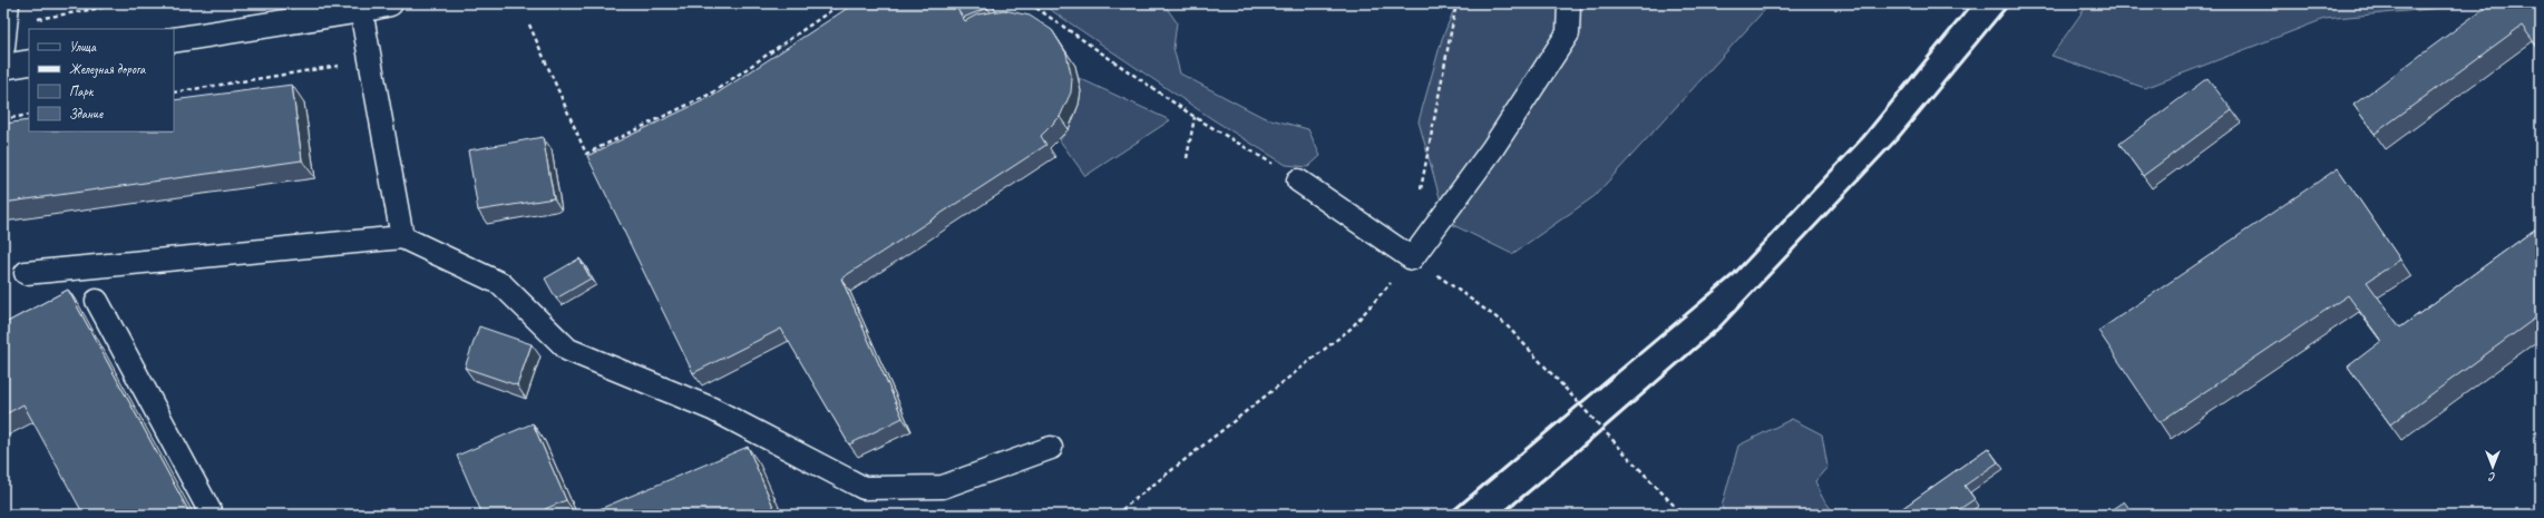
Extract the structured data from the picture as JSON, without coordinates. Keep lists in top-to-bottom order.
{
  "legend": [
    "Улица",
    "Железная дорога",
    "Парк",
    "Здание"
  ],
  "north": "bottom"
}
